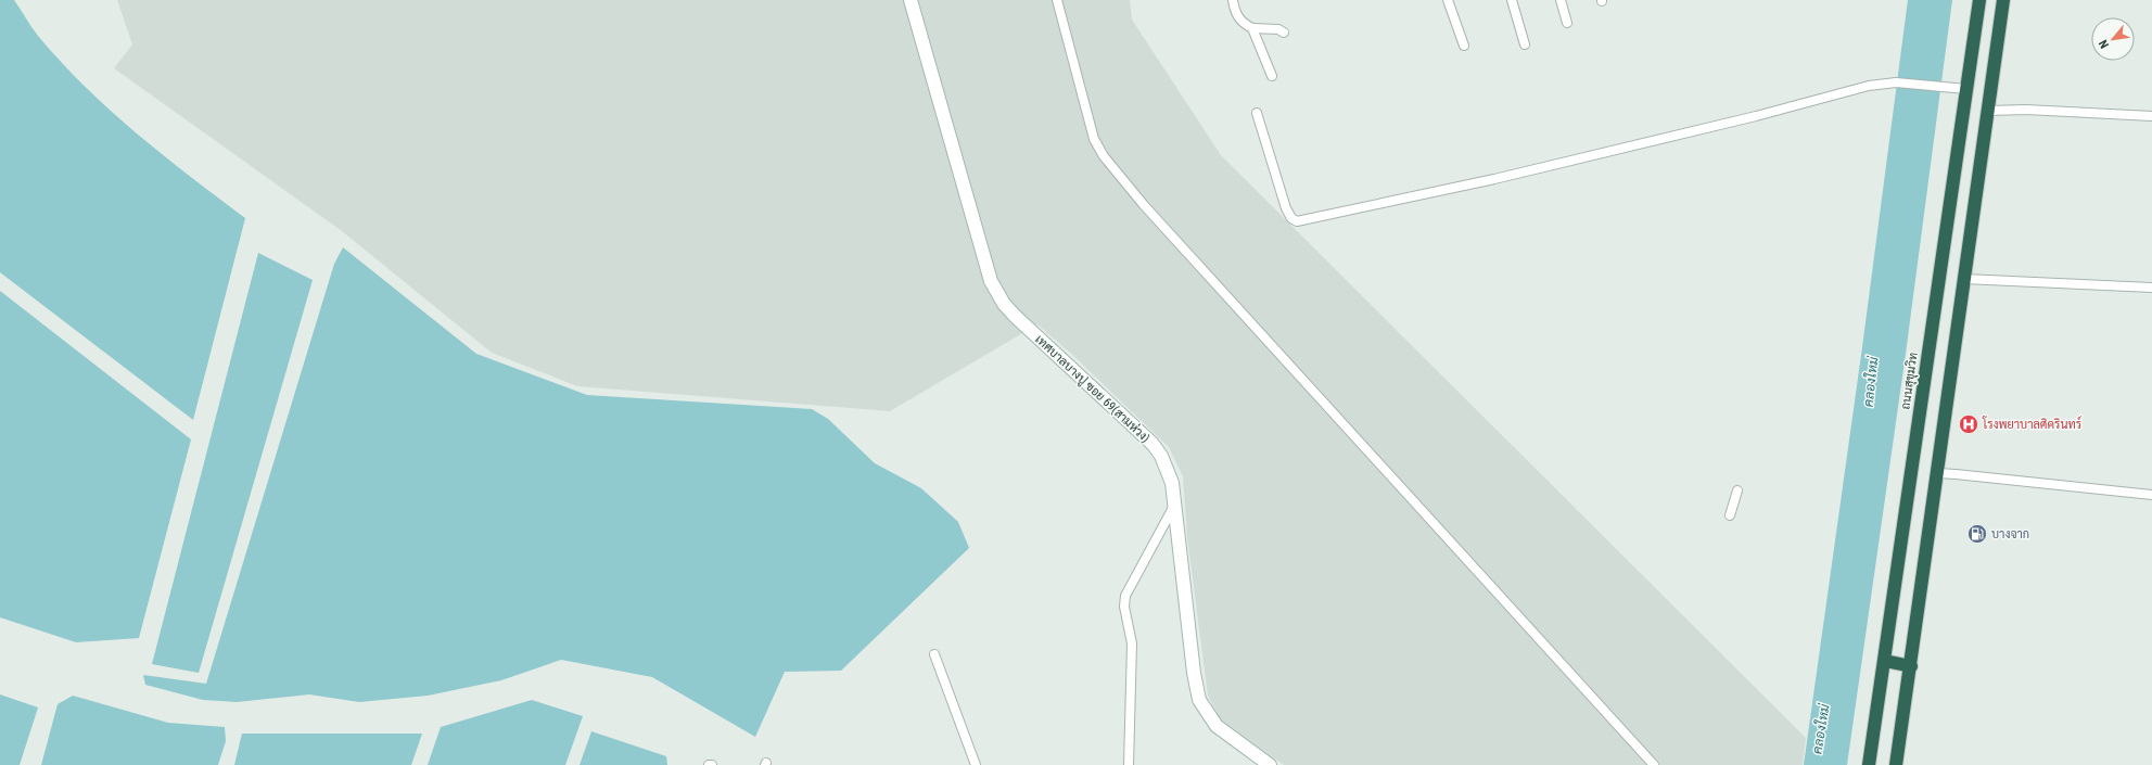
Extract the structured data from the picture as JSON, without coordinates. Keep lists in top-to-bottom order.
{
  "streets": {
    "highway": ["ถนนสุขุมวิท"],
    "street": ["เทศบาลบางปู ซอย 69(สามห่วง)"]
  },
  "water": ["คลองใหม่"],
  "places": {
    "hospital": ["โรงพยาบาลศิครินทร์"],
    "fuel station": ["บางจาก"]
  },
  "north": "bottom left"
}
